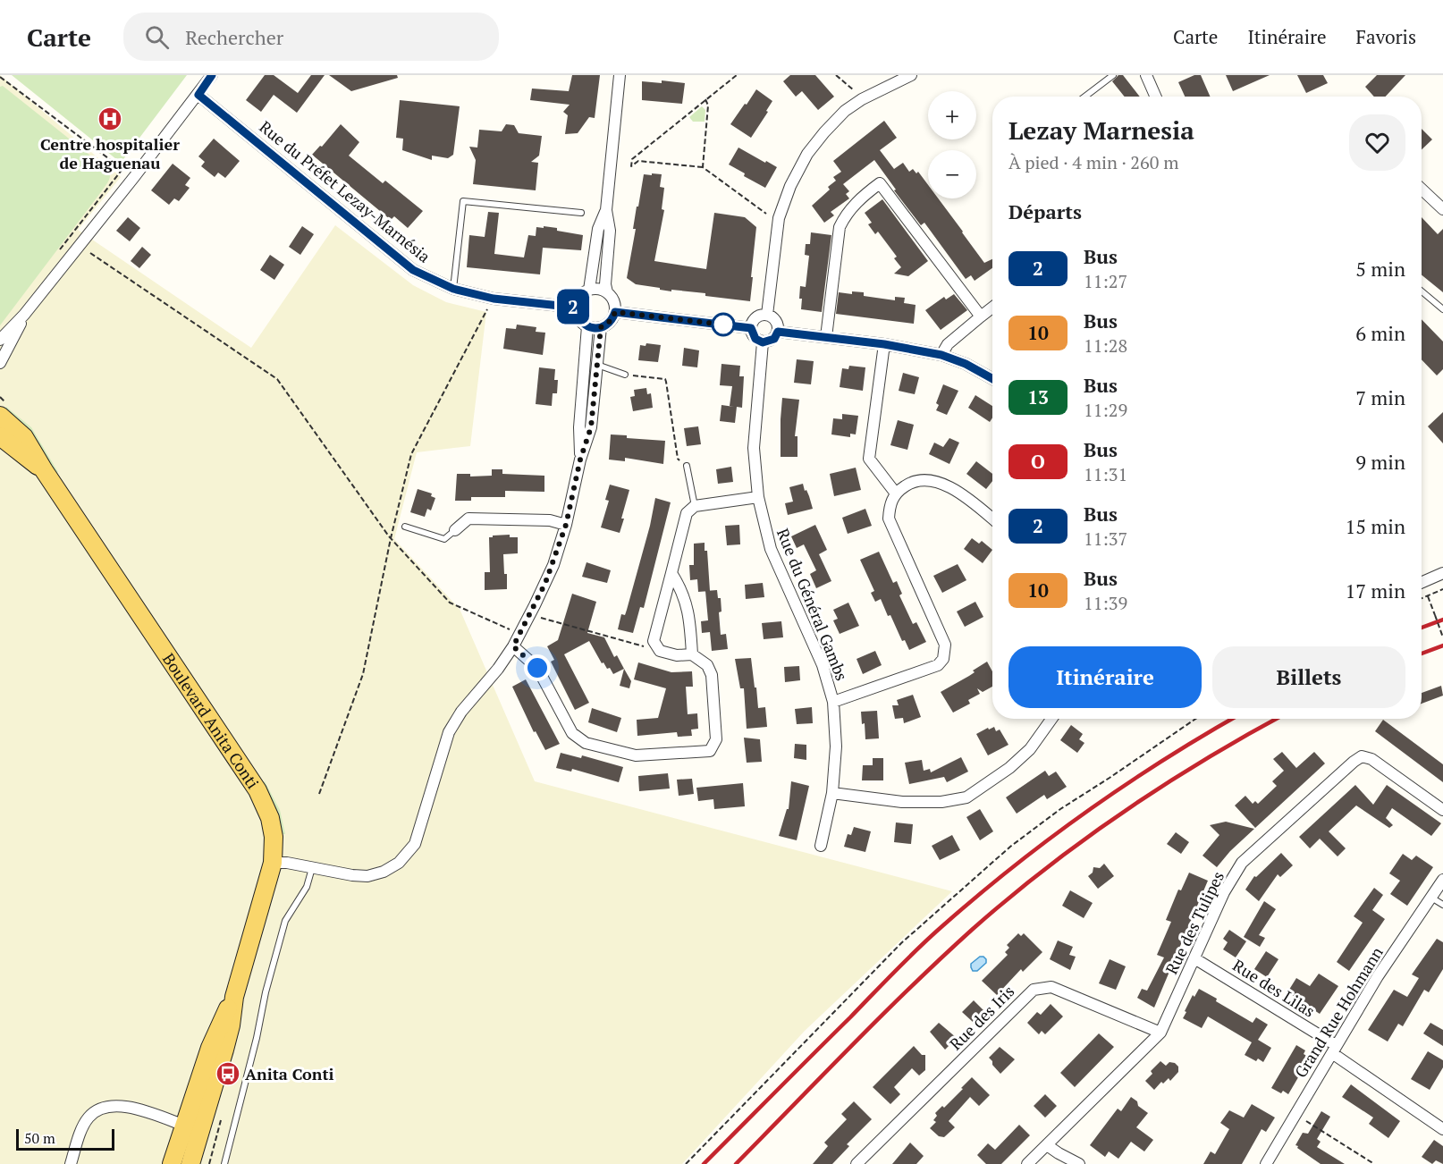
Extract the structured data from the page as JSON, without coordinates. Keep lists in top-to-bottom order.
{
  "streets": {
    "main road": ["Boulevard Anita Conti"],
    "street": [
      "Rue du Préfet Lezay-Marnésia",
      "Rue du Général Gambs",
      "Rue des Tulipes",
      "Rue des Lilas",
      "Grand Rue Hohmann",
      "Rue des Iris"
    ]
  },
  "crossings": [
    ["Rue des Tulipes", "Rue des Lilas"],
    ["Rue des Tulipes", "Rue des Iris"],
    ["Rue des Lilas", "Grand Rue Hohmann"]
  ],
  "places": {
    "hospital": ["Centre hospitalier de Haguenau"],
    "bus stop": ["Anita Conti"]
  },
  "lines": ["bus line 2"],
  "scale_bar": "50 m",
  "page": {
    "header": "Carte",
    "search": "Rechercher",
    "nav": ["Carte", "Itinéraire", "Favoris"],
    "on_map": "2",
    "map_buttons": ["+", "−"],
    "heading": [
      ["Lezay Marnesia", "À pied · 4 min · 260 m"],
      "Départs"
    ],
    "list": [
      {
        "mark": "2",
        "name": "Bus",
        "note": "11:27",
        "value": "5 min"
      },
      {
        "mark": "10",
        "name": "Bus",
        "note": "11:28",
        "value": "6 min"
      },
      {
        "mark": "13",
        "name": "Bus",
        "note": "11:29",
        "value": "7 min"
      },
      {
        "mark": "O",
        "name": "Bus",
        "note": "11:31",
        "value": "9 min"
      },
      {
        "mark": "2",
        "name": "Bus",
        "note": "11:37",
        "value": "15 min"
      },
      {
        "mark": "10",
        "name": "Bus",
        "note": "11:39",
        "value": "17 min"
      }
    ],
    "buttons": ["Itinéraire", "Billets"],
    "scale": "50 m"
  }
}
